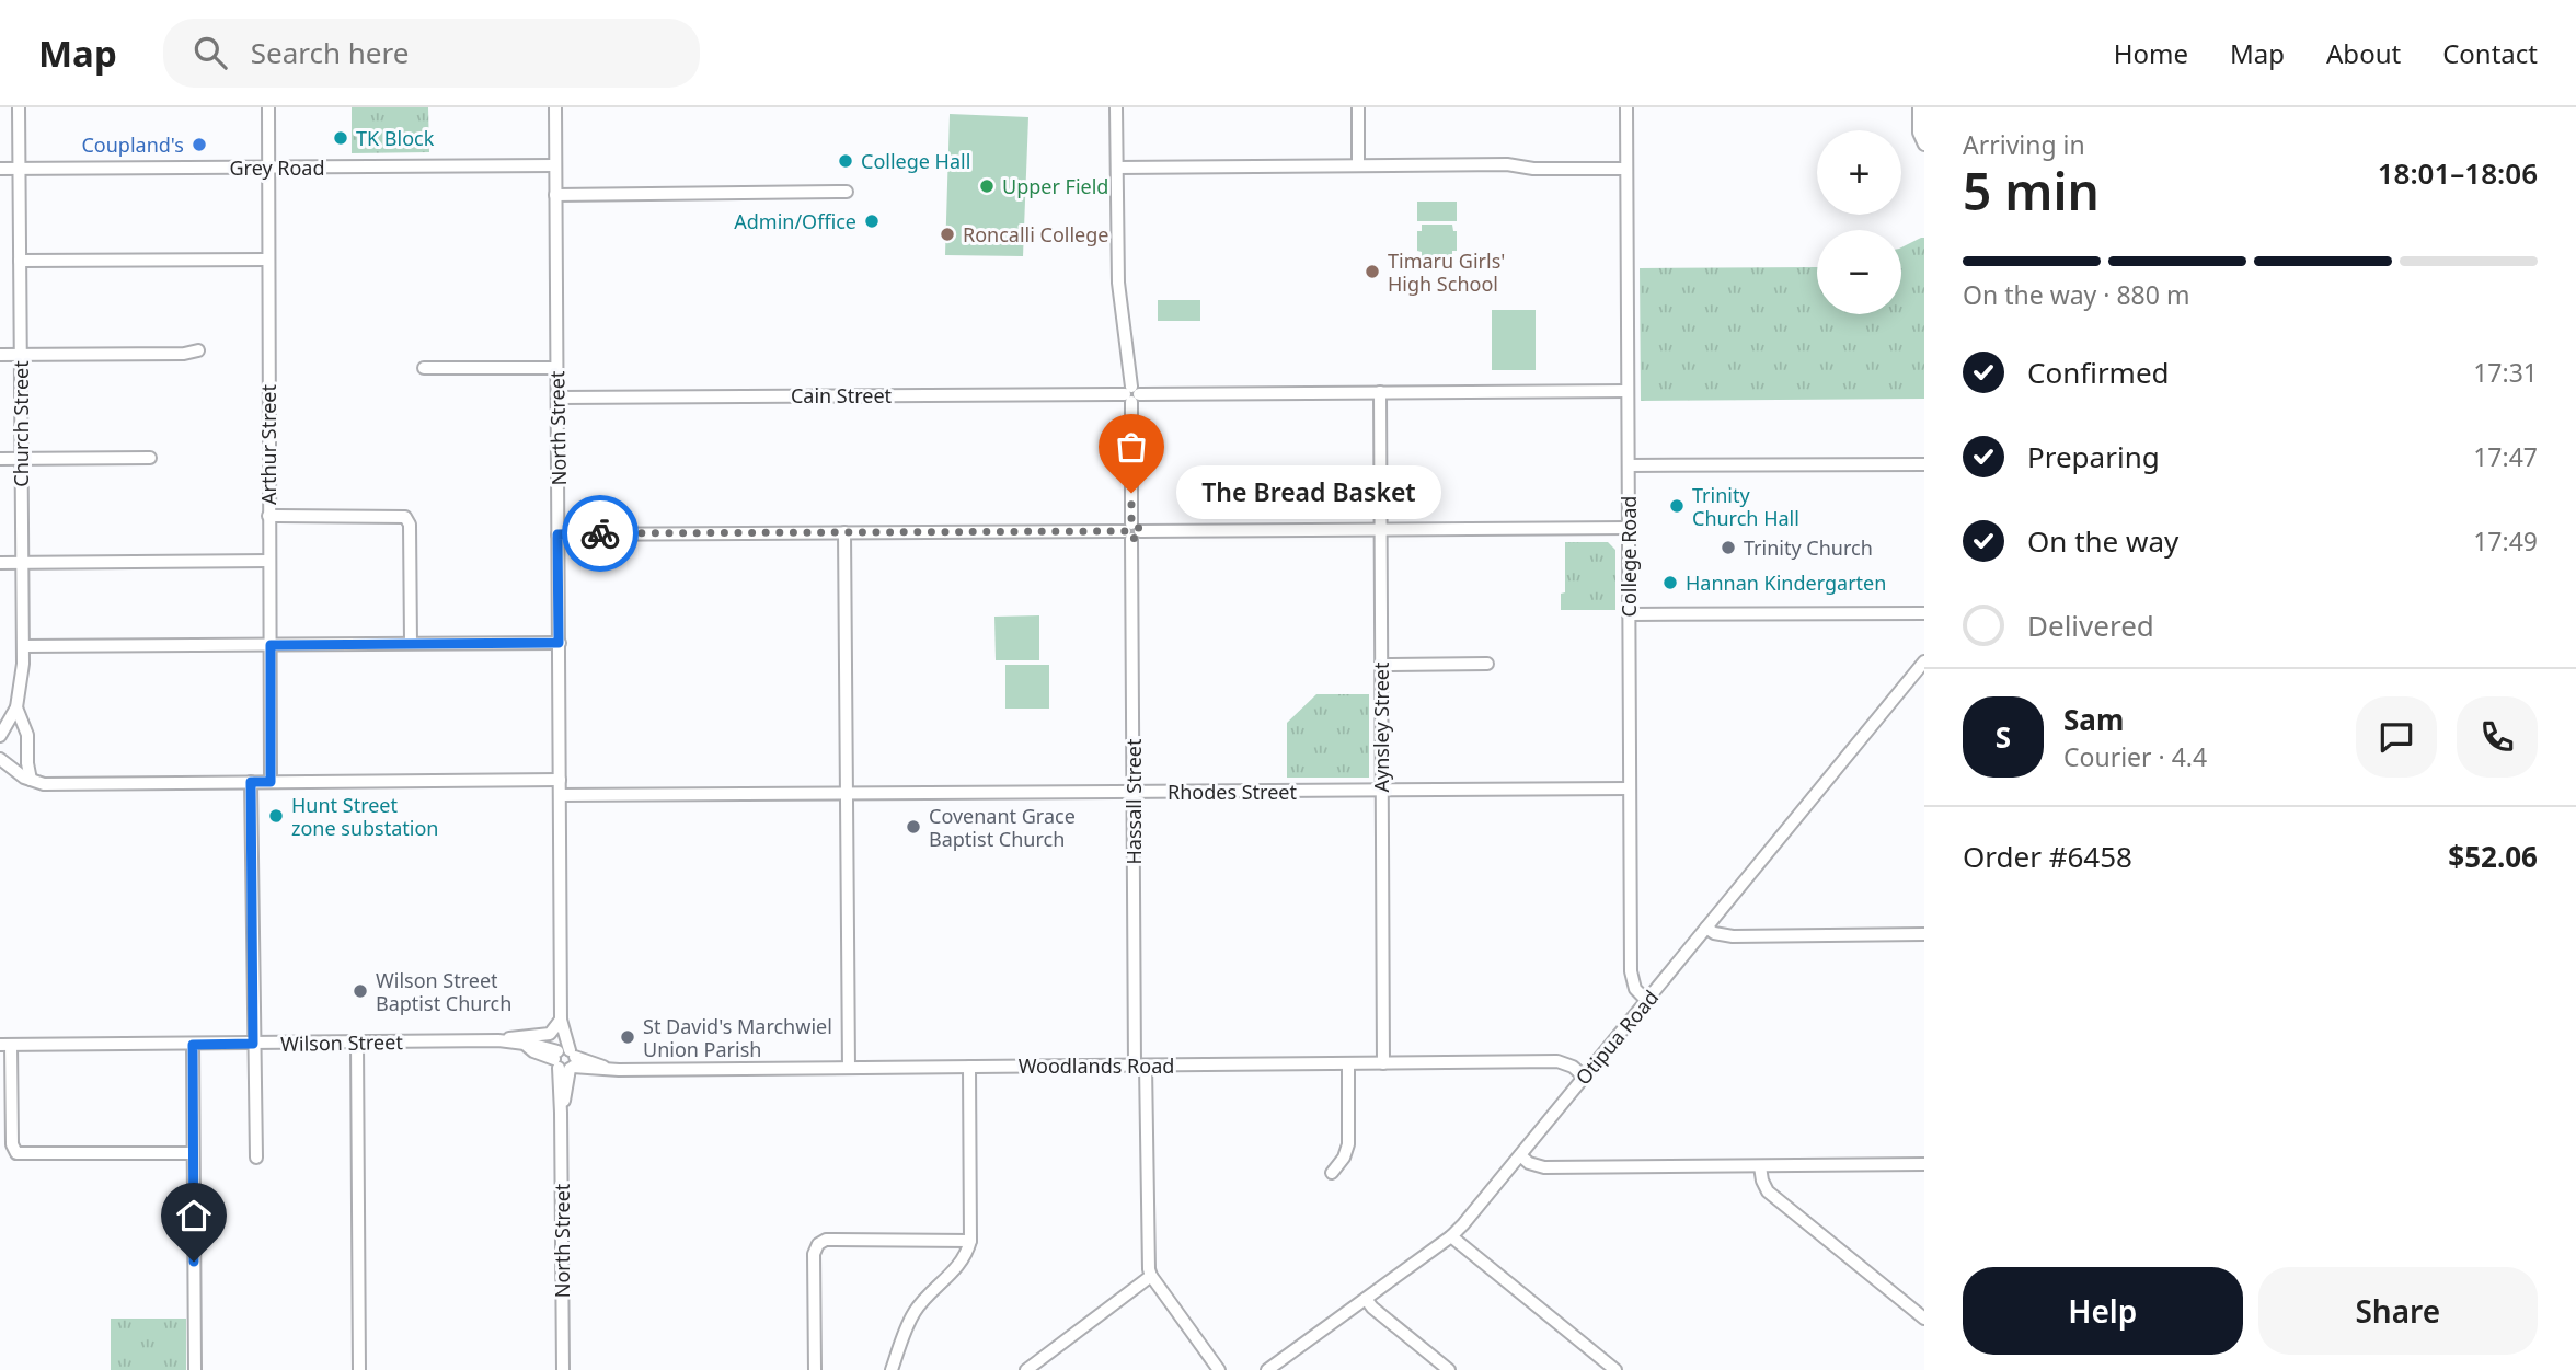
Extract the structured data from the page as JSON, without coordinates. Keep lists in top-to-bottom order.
{
  "streets": {
    "street": [
      "Grey Road",
      "Cain Street",
      "Church Street",
      "North Street",
      "Arthur Street",
      "College Road",
      "Aynsley Street",
      "Rhodes Street",
      "Hassall Street",
      "Otipua Road",
      "Wilson Street",
      "Woodlands Road"
    ]
  },
  "crossings": [
    ["Grey Road", "Church Street"],
    ["Grey Road", "North Street"],
    ["Grey Road", "Arthur Street"],
    ["Cain Street", "North Street"],
    ["Cain Street", "College Road"],
    ["Cain Street", "Aynsley Street"],
    ["Cain Street", "Hassall Street"],
    ["North Street", "Rhodes Street"],
    ["North Street", "Wilson Street"],
    ["North Street", "Woodlands Road"],
    ["College Road", "Rhodes Street"],
    ["College Road", "Otipua Road"],
    ["Aynsley Street", "Rhodes Street"],
    ["Aynsley Street", "Woodlands Road"],
    ["Rhodes Street", "Hassall Street"],
    ["Hassall Street", "Woodlands Road"],
    ["Otipua Road", "Woodlands Road"],
    ["Wilson Street", "Woodlands Road"]
  ],
  "places": [
    "TK Block",
    "Coupland's",
    "College Hall",
    "Upper Field",
    "Admin/Office",
    "Roncalli College",
    "Timaru Girls' High School",
    "The Bread Basket",
    "Trinity Church Hall",
    "Trinity Church",
    "Hannan Kindergarten",
    "Hunt Street zone substation",
    "Covenant Grace Baptist Church",
    "Wilson Street Baptist Church",
    "St David's Marchwiel Union Parish"
  ],
  "page": {
    "header": "Map",
    "search": "Search here",
    "nav": [
      "Home",
      "Map",
      "About",
      "Contact"
    ],
    "heading": ["5 min", "Arriving in", "18:01–18:06"],
    "panel": [
      "Sam",
      "Courier · 4.4",
      "Order #6458",
      "$52.06"
    ],
    "map_buttons": ["+", "−"],
    "bar": "On the way · 880 m",
    "list": [
      ["Confirmed", "17:31"],
      ["Preparing", "17:47"],
      ["On the way", "17:49"],
      "Delivered"
    ],
    "bubble": "The Bread Basket",
    "round": "S",
    "buttons": ["Help", "Share"]
  }
}
